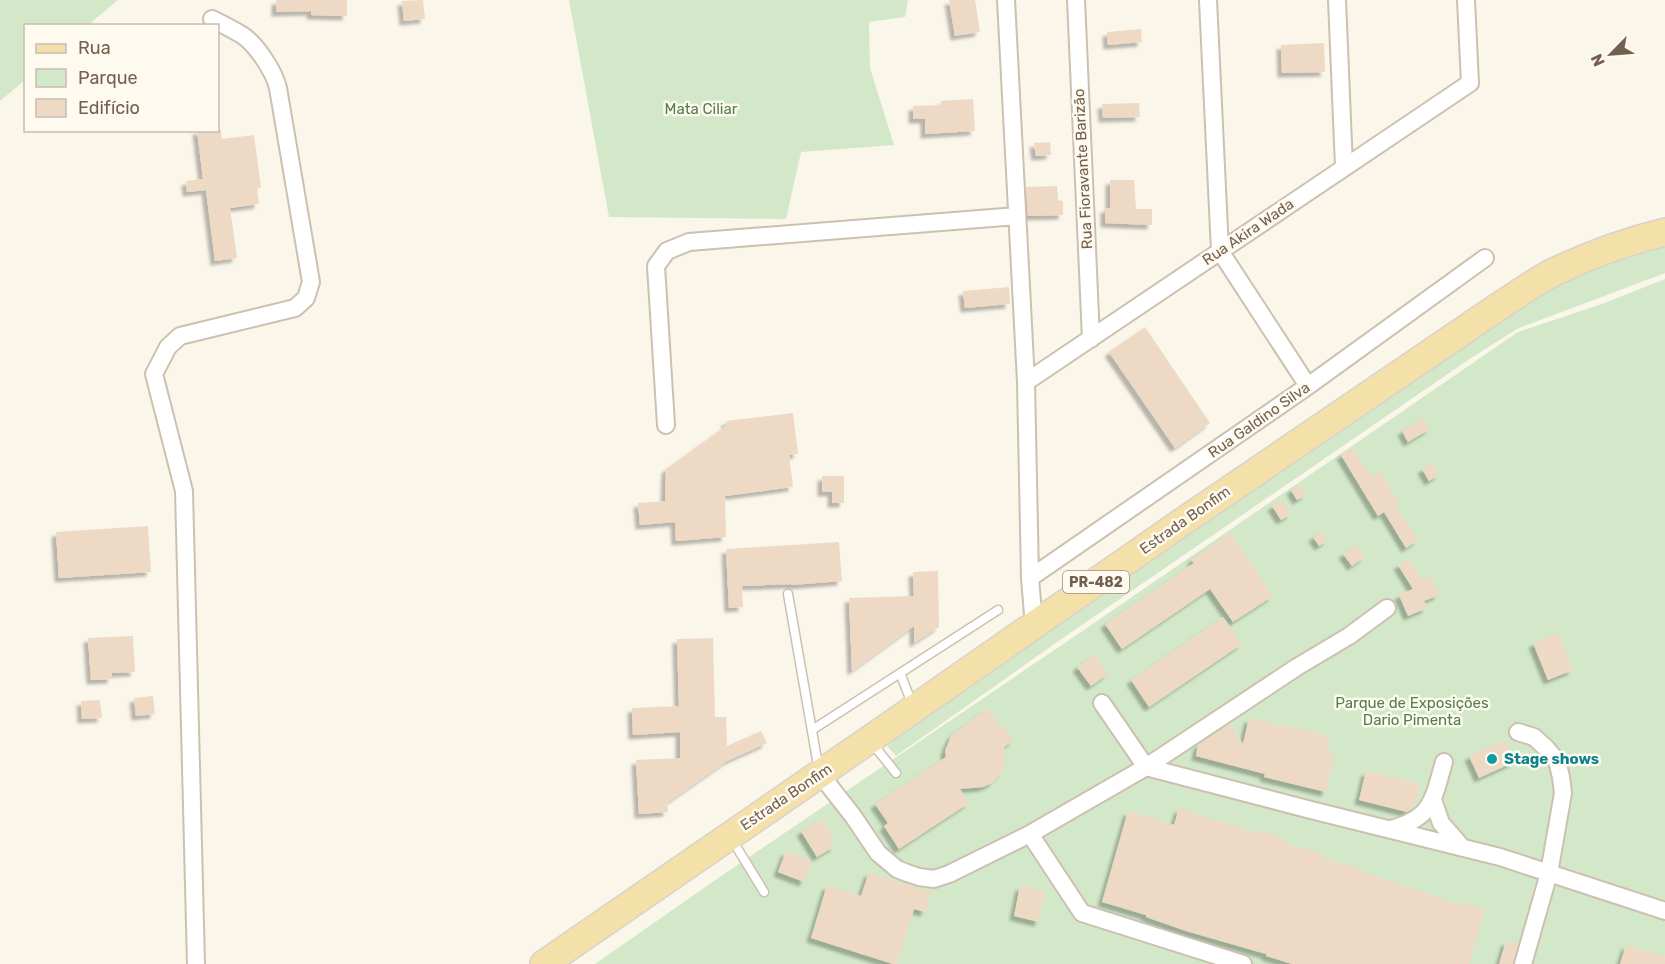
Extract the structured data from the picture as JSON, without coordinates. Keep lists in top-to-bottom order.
{
  "streets": {
    "main road": ["Estrada Bonfim", "PR-482"],
    "street": ["Rua Fioravante Barizão", "Rua Akira Wada", "Rua Galdino Silva"]
  },
  "crossings": [
    ["Rua Fioravante Barizão", "Rua Akira Wada"]
  ],
  "parks": ["Mata Ciliar", "Parque de Exposições Dario Pimenta"],
  "places": ["Stage shows"],
  "legend": ["Rua", "Parque", "Edifício"],
  "north": "bottom left"
}
